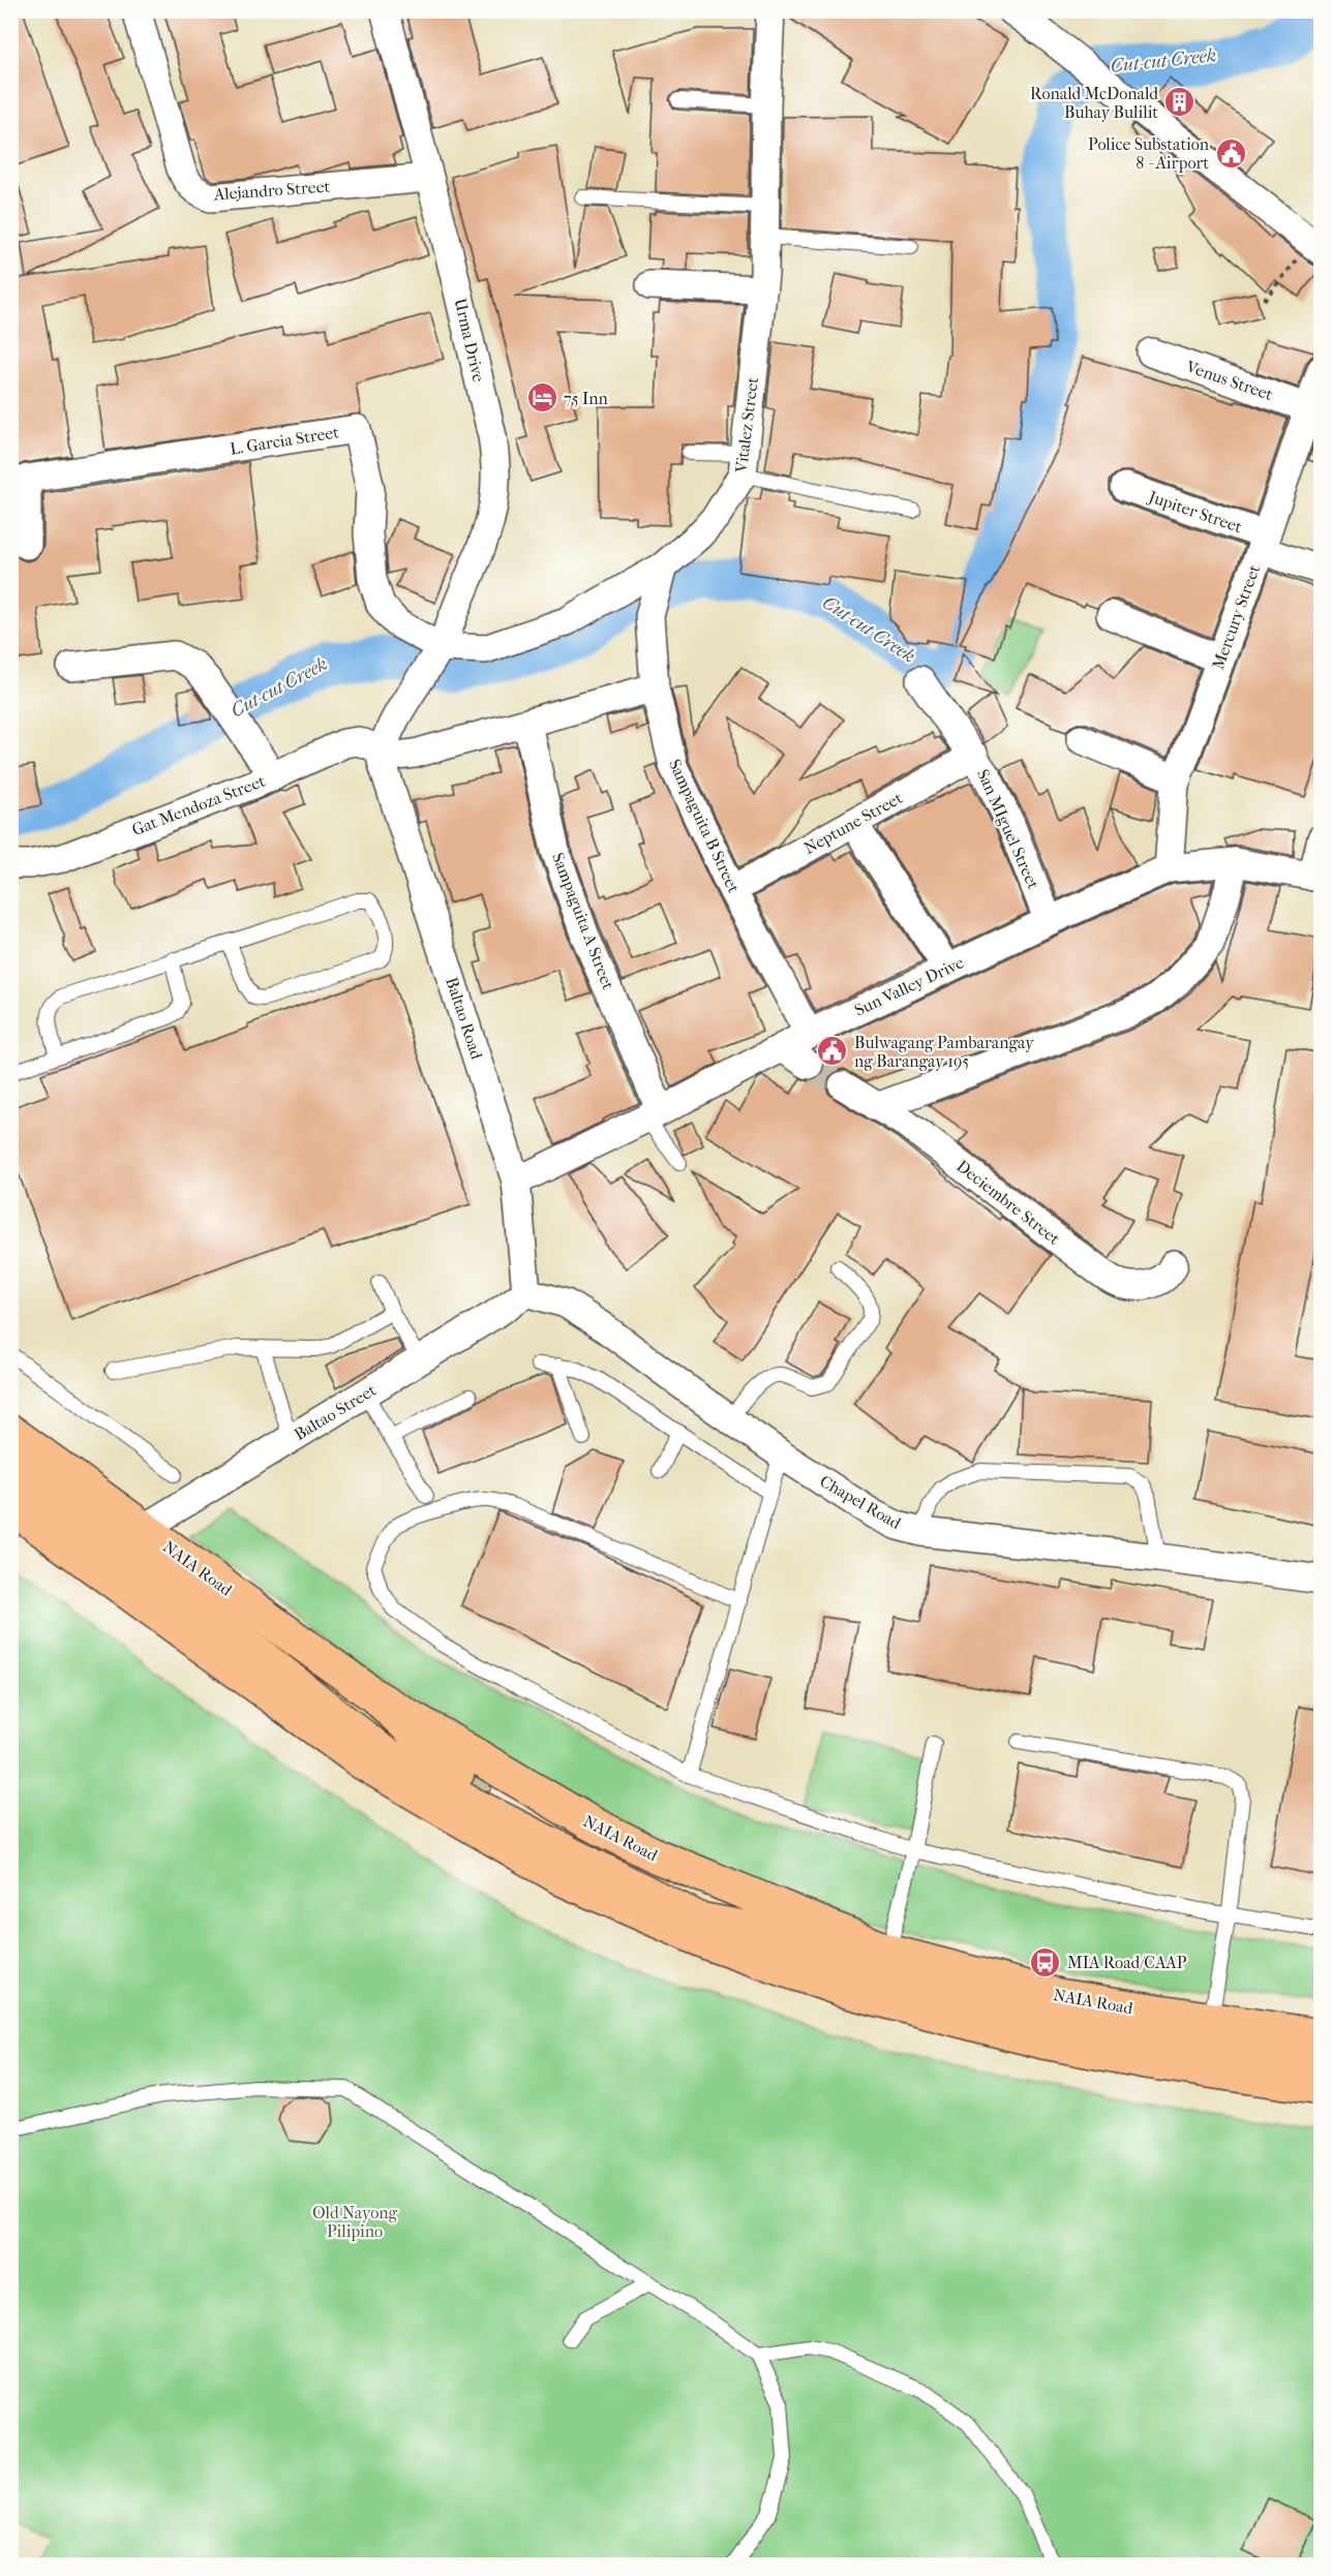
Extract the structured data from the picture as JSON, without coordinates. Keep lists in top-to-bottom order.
{
  "streets": {
    "main road": ["NAIA Road"],
    "street": [
      "Alejandro Street",
      "Urma Drive",
      "Venus Street",
      "Vitalez Street",
      "L. Garcia Street",
      "Jupiter Street",
      "Mercury Street",
      "Gat Mendoza Street",
      "Neptune Street",
      "Sampaguita B Street",
      "San MIguel Street",
      "Sampaguita A Street",
      "Sun Valley Drive",
      "Baltao Road",
      "Deciembre Street",
      "Baltao Street",
      "Chapel Road"
    ]
  },
  "crossings": [
    ["Alejandro Street", "Urma Drive"],
    ["Urma Drive", "Vitalez Street"],
    ["Urma Drive", "L. Garcia Street"],
    ["Urma Drive", "Gat Mendoza Street"],
    ["Urma Drive", "Baltao Road"],
    ["Venus Street", "Mercury Street"],
    ["Vitalez Street", "L. Garcia Street"],
    ["Vitalez Street", "Sampaguita B Street"],
    ["Jupiter Street", "Mercury Street"],
    ["Mercury Street", "Sun Valley Drive"],
    ["Gat Mendoza Street", "Baltao Road"],
    ["Neptune Street", "Sampaguita B Street"],
    ["Neptune Street", "San MIguel Street"],
    ["Sampaguita B Street", "Sun Valley Drive"],
    ["San MIguel Street", "Sun Valley Drive"],
    ["Sampaguita A Street", "Sun Valley Drive"],
    ["Sun Valley Drive", "Baltao Road"],
    ["Baltao Road", "Baltao Street"],
    ["Baltao Road", "Chapel Road"],
    ["Baltao Street", "Chapel Road"],
    ["Baltao Street", "NAIA Road"]
  ],
  "water": ["Cut-cut Creek"],
  "parks": ["Old Nayong Pilipino"],
  "places": {
    "building": ["Ronald McDonald Buhay Bulilit"],
    "public building": ["Police Substation 8 - Airport", "Bulwagang Pambarangay ng Barangay 195"],
    "hotel": ["75 Inn"],
    "bus stop": ["MIA Road/CAAP"]
  }
}
